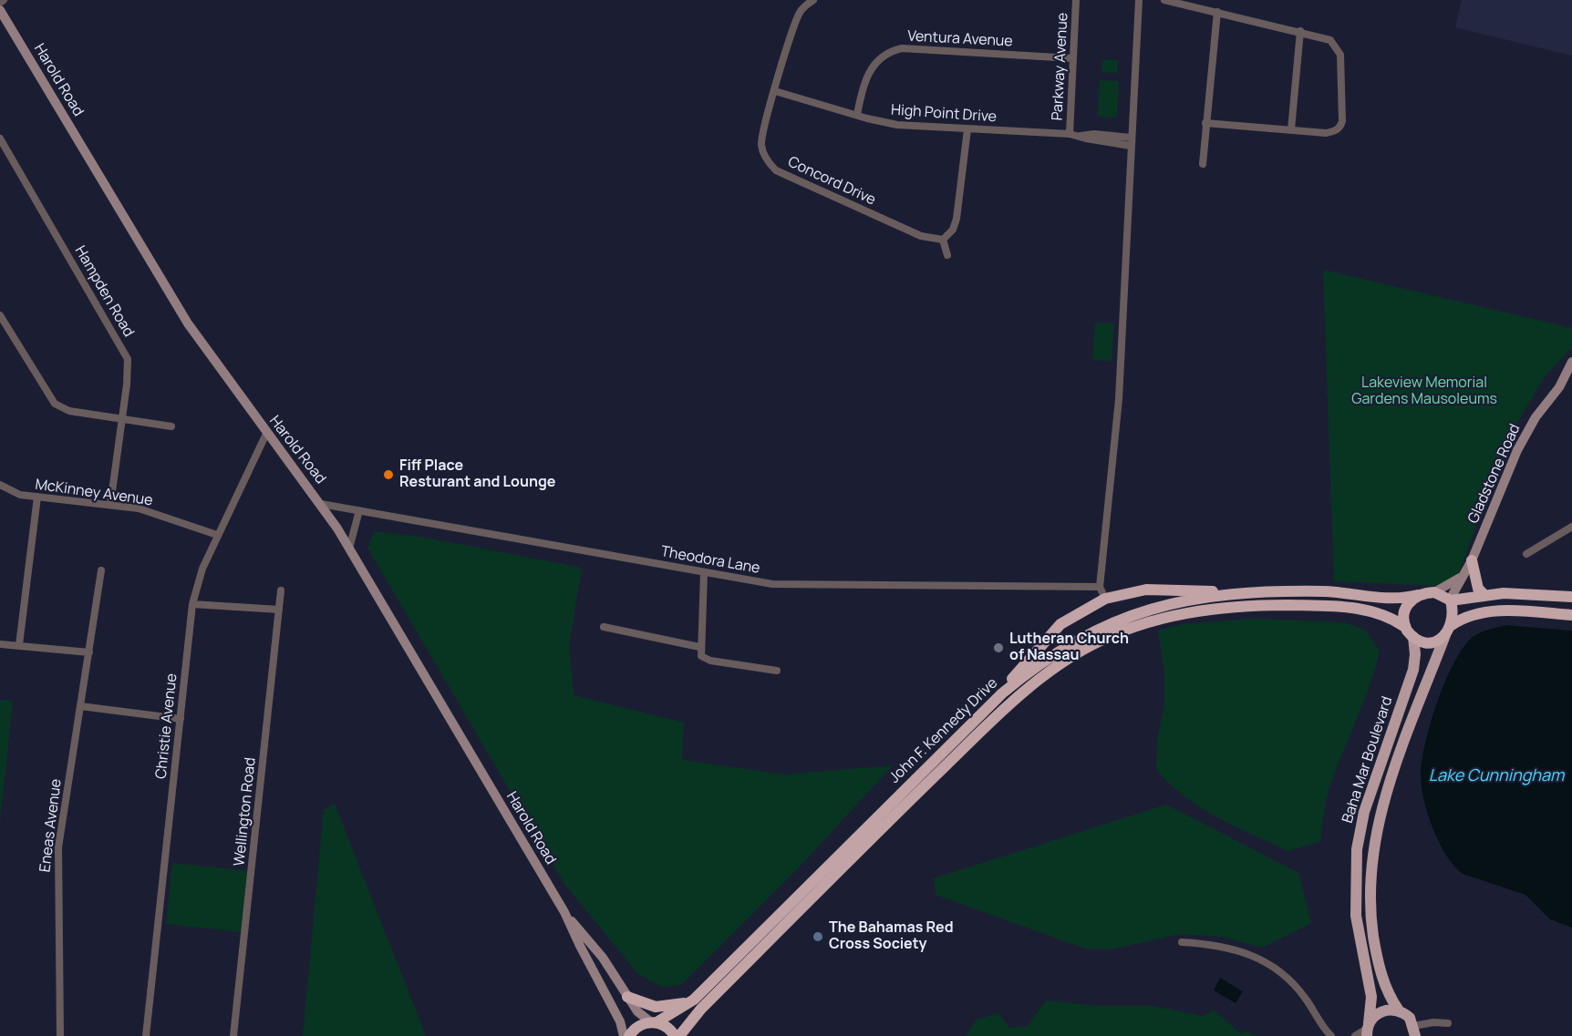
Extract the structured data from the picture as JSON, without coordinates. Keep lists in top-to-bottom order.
{
  "streets": {
    "highway": ["John F. Kennedy Drive"],
    "main road": ["Harold Road", "Gladstone Road", "Baha Mar Boulevard"],
    "street": [
      "Ventura Avenue",
      "Parkway Avenue",
      "High Point Drive",
      "Concord Drive",
      "Hampden Road",
      "McKinney Avenue",
      "Theodora Lane",
      "Christie Avenue",
      "Wellington Road",
      "Eneas Avenue"
    ]
  },
  "crossings": [
    ["Ventura Avenue", "Parkway Avenue"],
    ["Ventura Avenue", "High Point Drive"],
    ["Parkway Avenue", "High Point Drive"],
    ["Harold Road", "Theodora Lane"],
    ["Harold Road", "Christie Avenue"],
    ["Harold Road", "John F. Kennedy Drive"],
    ["High Point Drive", "Concord Drive"],
    ["Hampden Road", "McKinney Avenue"],
    ["Gladstone Road", "John F. Kennedy Drive"],
    ["Gladstone Road", "Baha Mar Boulevard"],
    ["McKinney Avenue", "Christie Avenue"],
    ["John F. Kennedy Drive", "Baha Mar Boulevard"]
  ],
  "water": ["Lake Cunningham"],
  "parks": ["Lakeview Memorial Gardens Mausoleums"],
  "places": ["Fiff Place Resturant and Lounge", "Lutheran Church of Nassau", "The Bahamas Red Cross Society"]
}
